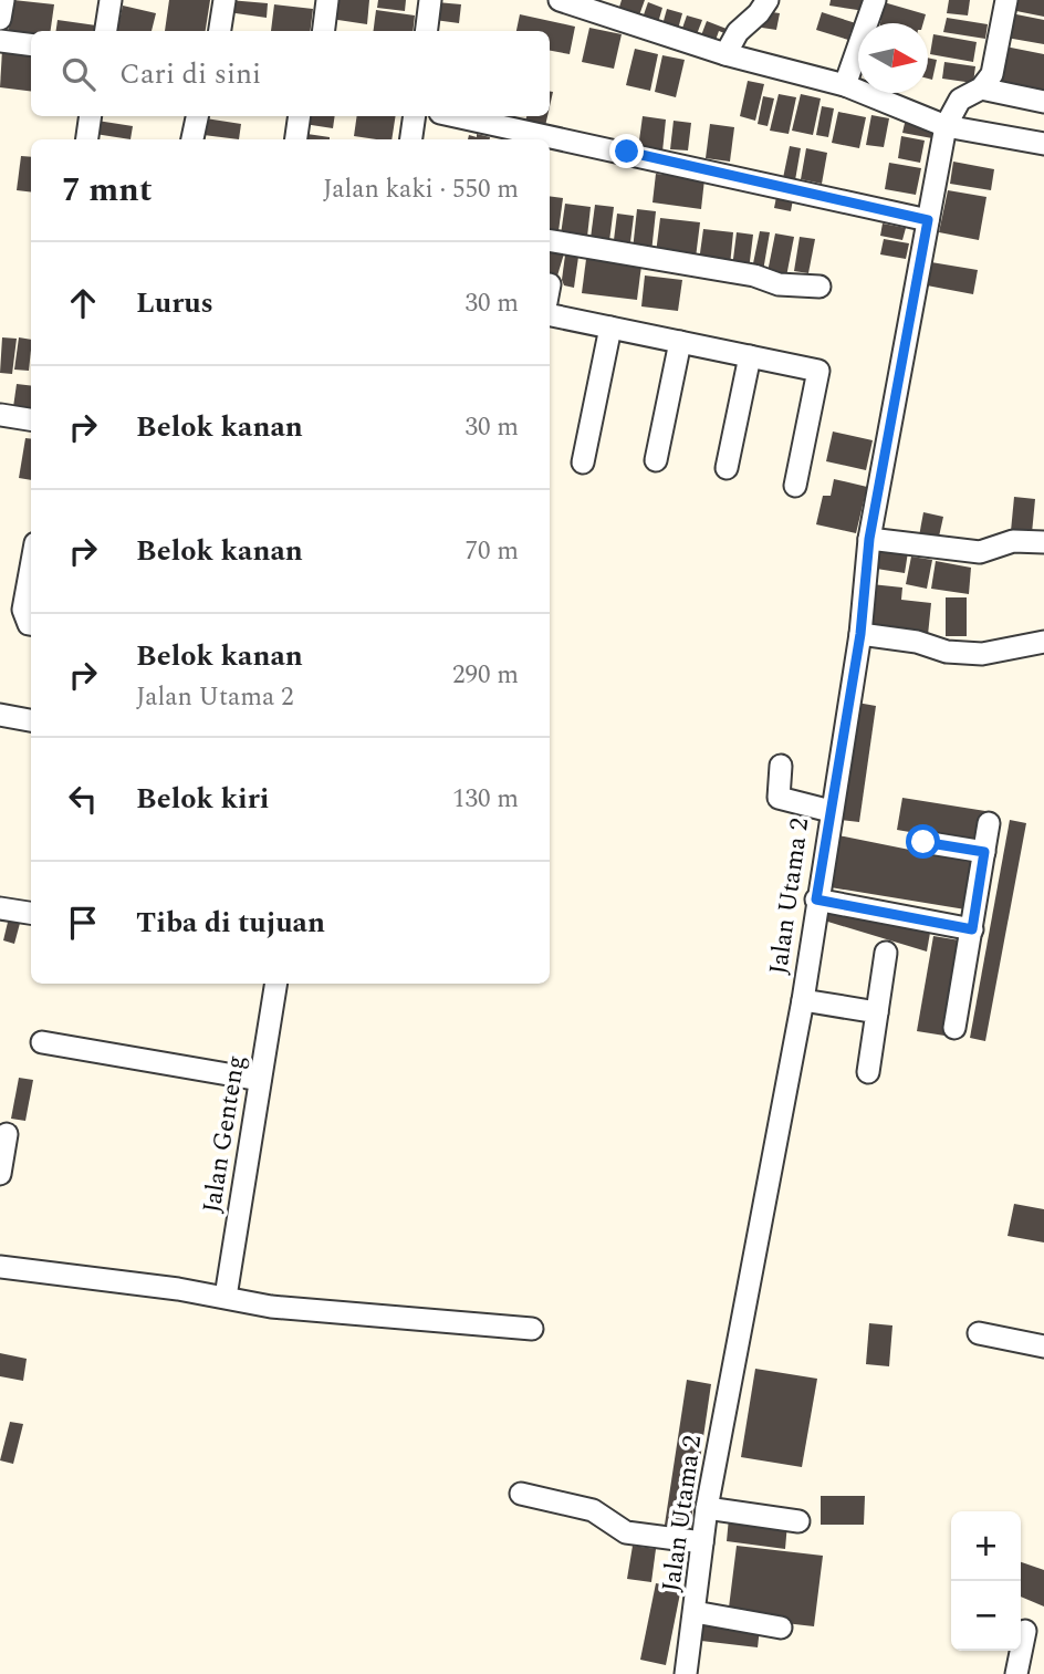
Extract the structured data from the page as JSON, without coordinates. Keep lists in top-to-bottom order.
{
  "streets": {
    "street": ["Jalan Utama 2", "Jalan Genteng"]
  },
  "north": "right",
  "page": {
    "search": "Cari di sini",
    "heading": ["7 mnt", "Jalan kaki · 550 m"],
    "list": [
      ["Lurus", "30 m"],
      ["Belok kanan", "30 m"],
      ["Belok kanan", "70 m"],
      ["Belok kanan", "Jalan Utama 2", "290 m"],
      ["Belok kiri", "130 m"],
      "Tiba di tujuan"
    ],
    "map_buttons": ["+", "−"]
  }
}
